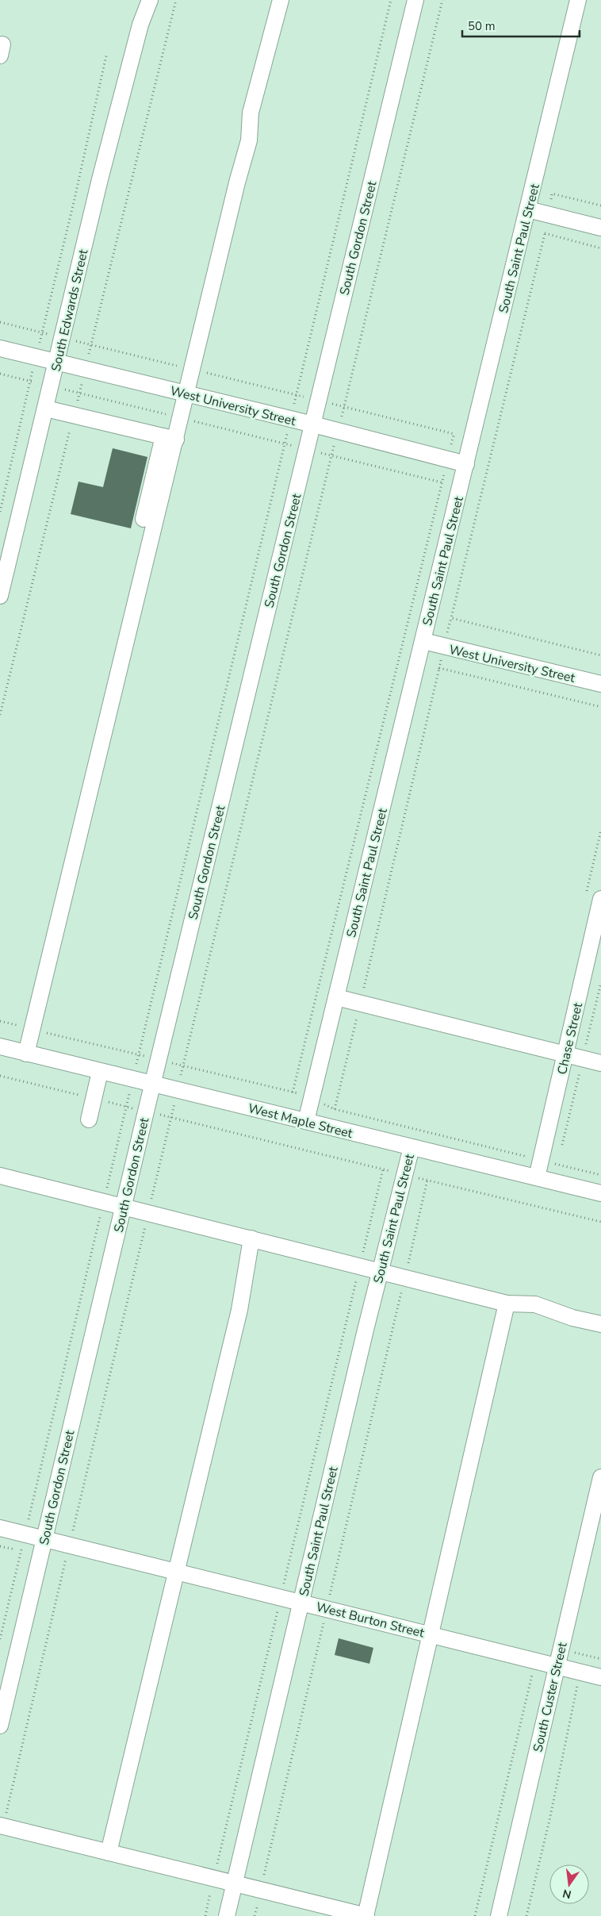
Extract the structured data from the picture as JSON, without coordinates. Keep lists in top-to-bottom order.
{
  "streets": {
    "street": [
      "South Gordon Street",
      "South Saint Paul Street",
      "South Edwards Street",
      "West University Street",
      "Chase Street",
      "West Maple Street",
      "West Burton Street",
      "South Custer Street"
    ]
  },
  "crossings": [
    ["South Gordon Street", "West University Street"],
    ["South Gordon Street", "West Maple Street"],
    ["South Gordon Street", "West Burton Street"],
    ["South Saint Paul Street", "West University Street"],
    ["South Saint Paul Street", "West Maple Street"],
    ["South Saint Paul Street", "West Burton Street"],
    ["South Edwards Street", "West University Street"],
    ["Chase Street", "West Maple Street"],
    ["West Burton Street", "South Custer Street"]
  ],
  "scale_bar": "50 m",
  "north": "bottom"
}
